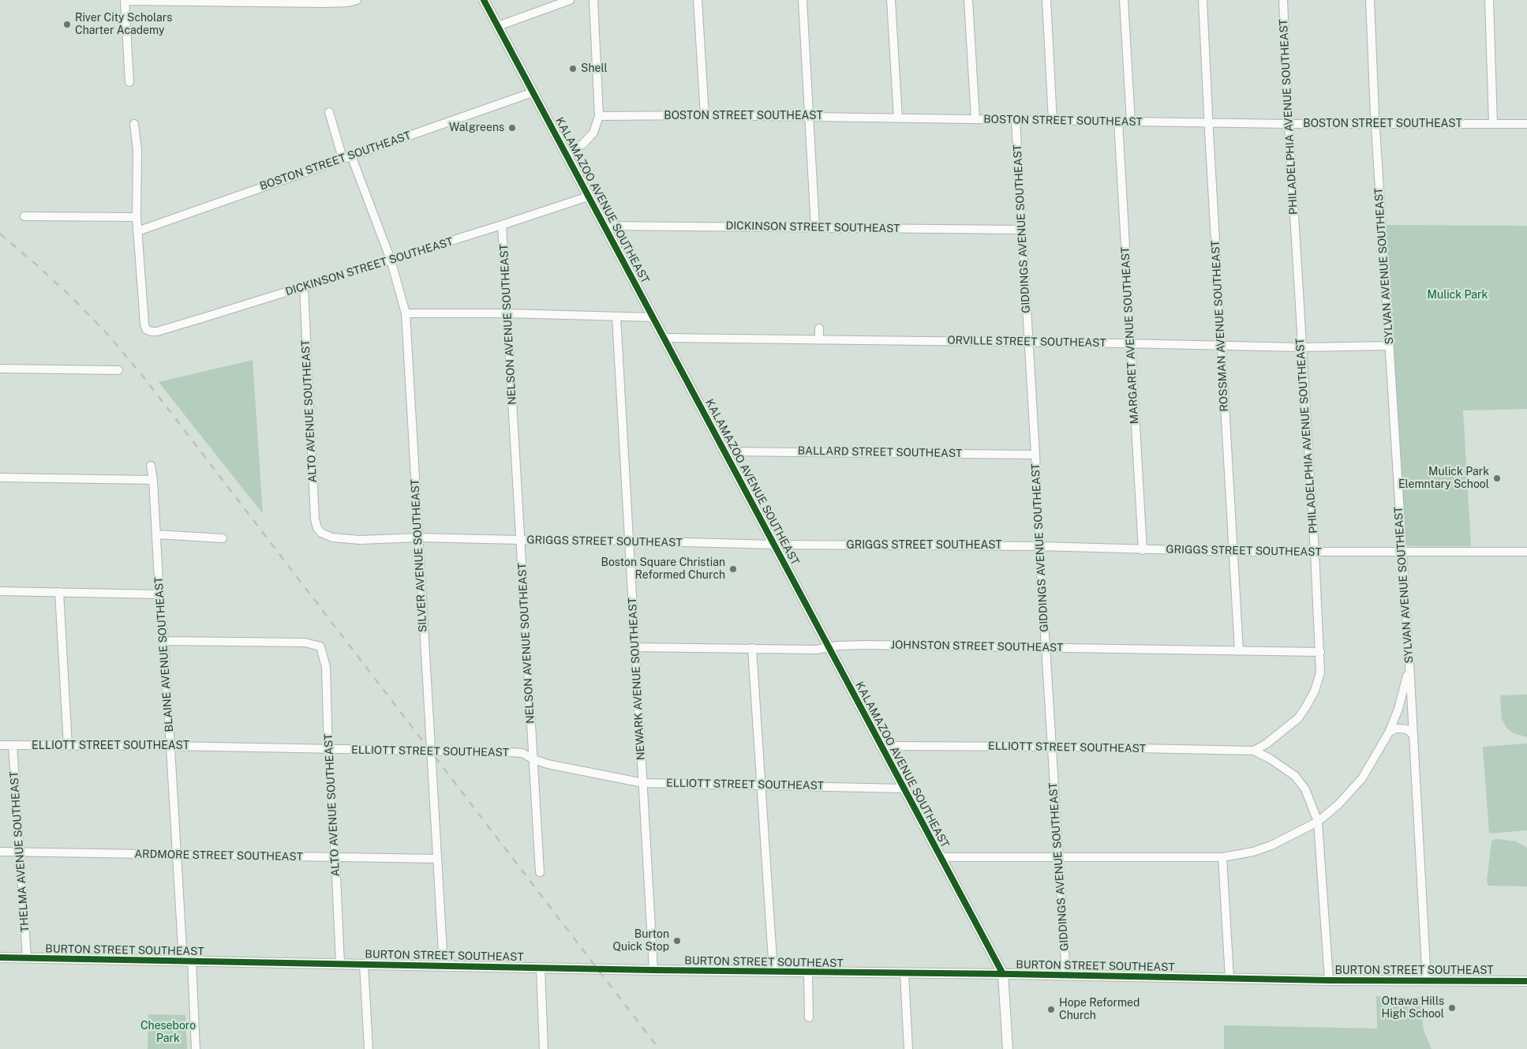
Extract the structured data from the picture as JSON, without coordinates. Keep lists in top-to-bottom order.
{
  "streets": {
    "main road": ["KALAMAZOO AVENUE SOUTHEAST", "BURTON STREET SOUTHEAST"],
    "street": [
      "BOSTON STREET SOUTHEAST",
      "PHILADELPHIA AVENUE SOUTHEAST",
      "DICKINSON STREET SOUTHEAST",
      "GIDDINGS AVENUE SOUTHEAST",
      "SYLVAN AVENUE SOUTHEAST",
      "NELSON AVENUE SOUTHEAST",
      "ROSSMAN AVENUE SOUTHEAST",
      "MARGARET AVENUE SOUTHEAST",
      "ORVILLE STREET SOUTHEAST",
      "ALTO AVENUE SOUTHEAST",
      "BALLARD STREET SOUTHEAST",
      "GRIGGS STREET SOUTHEAST",
      "SILVER AVENUE SOUTHEAST",
      "JOHNSTON STREET SOUTHEAST",
      "BLAINE AVENUE SOUTHEAST",
      "NEWARK AVENUE SOUTHEAST",
      "ELLIOTT STREET SOUTHEAST",
      "THELMA AVENUE SOUTHEAST",
      "ARDMORE STREET SOUTHEAST"
    ]
  },
  "crossings": [
    ["BOSTON STREET SOUTHEAST", "PHILADELPHIA AVENUE SOUTHEAST"],
    ["BOSTON STREET SOUTHEAST", "KALAMAZOO AVENUE SOUTHEAST"],
    ["BOSTON STREET SOUTHEAST", "DICKINSON STREET SOUTHEAST"],
    ["BOSTON STREET SOUTHEAST", "GIDDINGS AVENUE SOUTHEAST"],
    ["BOSTON STREET SOUTHEAST", "SYLVAN AVENUE SOUTHEAST"],
    ["BOSTON STREET SOUTHEAST", "ROSSMAN AVENUE SOUTHEAST"],
    ["BOSTON STREET SOUTHEAST", "MARGARET AVENUE SOUTHEAST"],
    ["BOSTON STREET SOUTHEAST", "SILVER AVENUE SOUTHEAST"],
    ["PHILADELPHIA AVENUE SOUTHEAST", "ORVILLE STREET SOUTHEAST"],
    ["PHILADELPHIA AVENUE SOUTHEAST", "GRIGGS STREET SOUTHEAST"],
    ["PHILADELPHIA AVENUE SOUTHEAST", "JOHNSTON STREET SOUTHEAST"],
    ["PHILADELPHIA AVENUE SOUTHEAST", "ELLIOTT STREET SOUTHEAST"],
    ["KALAMAZOO AVENUE SOUTHEAST", "DICKINSON STREET SOUTHEAST"],
    ["KALAMAZOO AVENUE SOUTHEAST", "ORVILLE STREET SOUTHEAST"],
    ["KALAMAZOO AVENUE SOUTHEAST", "BALLARD STREET SOUTHEAST"],
    ["KALAMAZOO AVENUE SOUTHEAST", "GRIGGS STREET SOUTHEAST"],
    ["KALAMAZOO AVENUE SOUTHEAST", "JOHNSTON STREET SOUTHEAST"],
    ["KALAMAZOO AVENUE SOUTHEAST", "ELLIOTT STREET SOUTHEAST"],
    ["KALAMAZOO AVENUE SOUTHEAST", "BURTON STREET SOUTHEAST"],
    ["DICKINSON STREET SOUTHEAST", "GIDDINGS AVENUE SOUTHEAST"],
    ["DICKINSON STREET SOUTHEAST", "NELSON AVENUE SOUTHEAST"],
    ["DICKINSON STREET SOUTHEAST", "ALTO AVENUE SOUTHEAST"],
    ["DICKINSON STREET SOUTHEAST", "SILVER AVENUE SOUTHEAST"],
    ["GIDDINGS AVENUE SOUTHEAST", "ORVILLE STREET SOUTHEAST"],
    ["GIDDINGS AVENUE SOUTHEAST", "BALLARD STREET SOUTHEAST"],
    ["GIDDINGS AVENUE SOUTHEAST", "GRIGGS STREET SOUTHEAST"],
    ["GIDDINGS AVENUE SOUTHEAST", "JOHNSTON STREET SOUTHEAST"],
    ["GIDDINGS AVENUE SOUTHEAST", "ELLIOTT STREET SOUTHEAST"],
    ["GIDDINGS AVENUE SOUTHEAST", "BURTON STREET SOUTHEAST"],
    ["SYLVAN AVENUE SOUTHEAST", "ORVILLE STREET SOUTHEAST"],
    ["SYLVAN AVENUE SOUTHEAST", "GRIGGS STREET SOUTHEAST"],
    ["SYLVAN AVENUE SOUTHEAST", "BURTON STREET SOUTHEAST"],
    ["NELSON AVENUE SOUTHEAST", "GRIGGS STREET SOUTHEAST"],
    ["NELSON AVENUE SOUTHEAST", "ELLIOTT STREET SOUTHEAST"],
    ["ROSSMAN AVENUE SOUTHEAST", "ORVILLE STREET SOUTHEAST"],
    ["ROSSMAN AVENUE SOUTHEAST", "GRIGGS STREET SOUTHEAST"],
    ["ROSSMAN AVENUE SOUTHEAST", "JOHNSTON STREET SOUTHEAST"],
    ["MARGARET AVENUE SOUTHEAST", "ORVILLE STREET SOUTHEAST"],
    ["MARGARET AVENUE SOUTHEAST", "GRIGGS STREET SOUTHEAST"],
    ["ALTO AVENUE SOUTHEAST", "GRIGGS STREET SOUTHEAST"],
    ["ALTO AVENUE SOUTHEAST", "BLAINE AVENUE SOUTHEAST"],
    ["ALTO AVENUE SOUTHEAST", "ELLIOTT STREET SOUTHEAST"],
    ["ALTO AVENUE SOUTHEAST", "ARDMORE STREET SOUTHEAST"],
    ["ALTO AVENUE SOUTHEAST", "BURTON STREET SOUTHEAST"],
    ["GRIGGS STREET SOUTHEAST", "SILVER AVENUE SOUTHEAST"],
    ["GRIGGS STREET SOUTHEAST", "NEWARK AVENUE SOUTHEAST"],
    ["SILVER AVENUE SOUTHEAST", "ELLIOTT STREET SOUTHEAST"],
    ["SILVER AVENUE SOUTHEAST", "ARDMORE STREET SOUTHEAST"],
    ["SILVER AVENUE SOUTHEAST", "BURTON STREET SOUTHEAST"],
    ["JOHNSTON STREET SOUTHEAST", "NEWARK AVENUE SOUTHEAST"],
    ["BLAINE AVENUE SOUTHEAST", "ELLIOTT STREET SOUTHEAST"],
    ["BLAINE AVENUE SOUTHEAST", "ARDMORE STREET SOUTHEAST"],
    ["BLAINE AVENUE SOUTHEAST", "BURTON STREET SOUTHEAST"],
    ["NEWARK AVENUE SOUTHEAST", "ELLIOTT STREET SOUTHEAST"],
    ["NEWARK AVENUE SOUTHEAST", "BURTON STREET SOUTHEAST"],
    ["ELLIOTT STREET SOUTHEAST", "THELMA AVENUE SOUTHEAST"],
    ["THELMA AVENUE SOUTHEAST", "ARDMORE STREET SOUTHEAST"],
    ["THELMA AVENUE SOUTHEAST", "BURTON STREET SOUTHEAST"]
  ],
  "parks": ["Mulick Park", "Cheseboro Park"],
  "places": [
    "River City Scholars Charter Academy",
    "Shell",
    "Walgreens",
    "Mulick Park Elemntary School",
    "Boston Square Christian Reformed Church",
    "Burton Quick Stop",
    "Ottawa Hills High School",
    "Hope Reformed Church"
  ]
}
